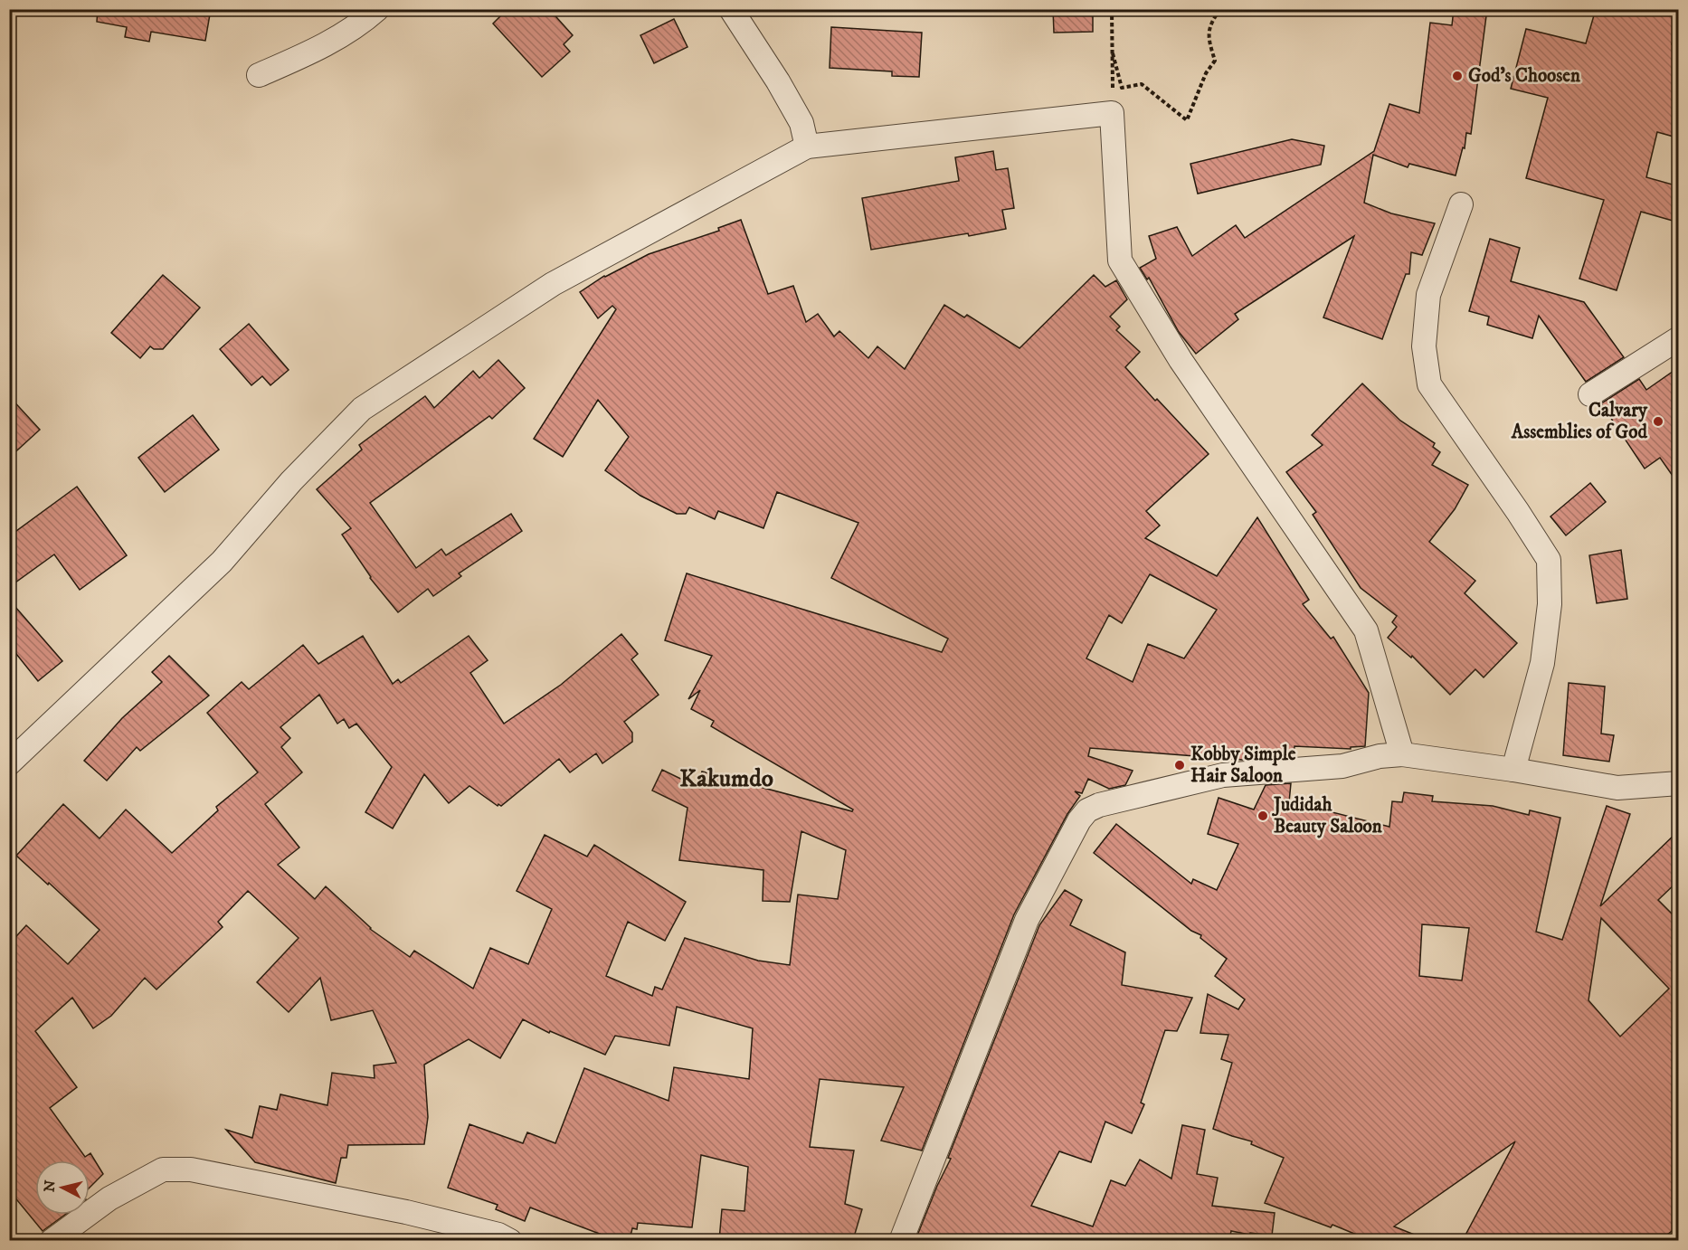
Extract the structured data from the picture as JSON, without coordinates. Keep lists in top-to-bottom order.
{
  "districts": ["Kakumdo"],
  "places": [
    "God's Choosen",
    "Calvary Assemblies of God",
    "Kobby Simple Hair Saloon",
    "Judidah Beauty Saloon"
  ],
  "north": "left"
}
